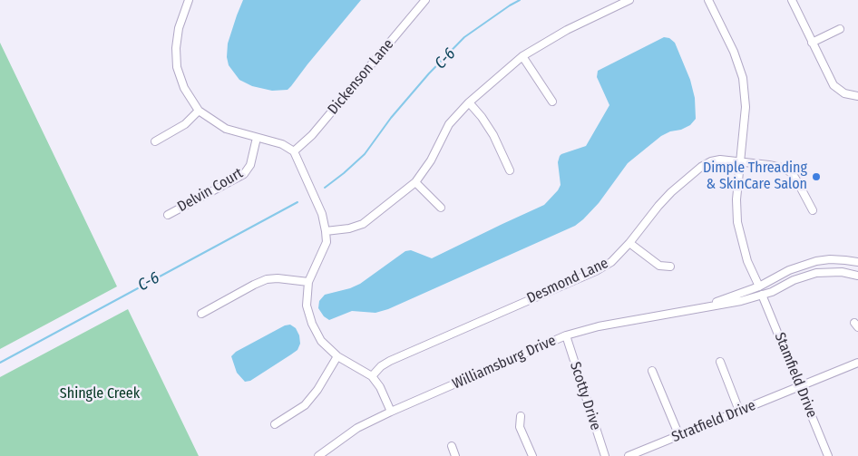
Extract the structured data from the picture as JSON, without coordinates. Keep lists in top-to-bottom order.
{
  "streets": {
    "street": [
      "Dickenson Lane",
      "Delvin Court",
      "Desmond Lane",
      "Williamsburg Drive",
      "Stamfield Drive",
      "Scotty Drive",
      "Stratfield Drive"
    ]
  },
  "crossings": [
    ["Williamsburg Drive", "Stamfield Drive"],
    ["Williamsburg Drive", "Scotty Drive"],
    ["Stamfield Drive", "Stratfield Drive"]
  ],
  "water": ["C-6"],
  "parks": ["Shingle Creek"],
  "places": ["Dimple Threading & SkinCare Salon"]
}
